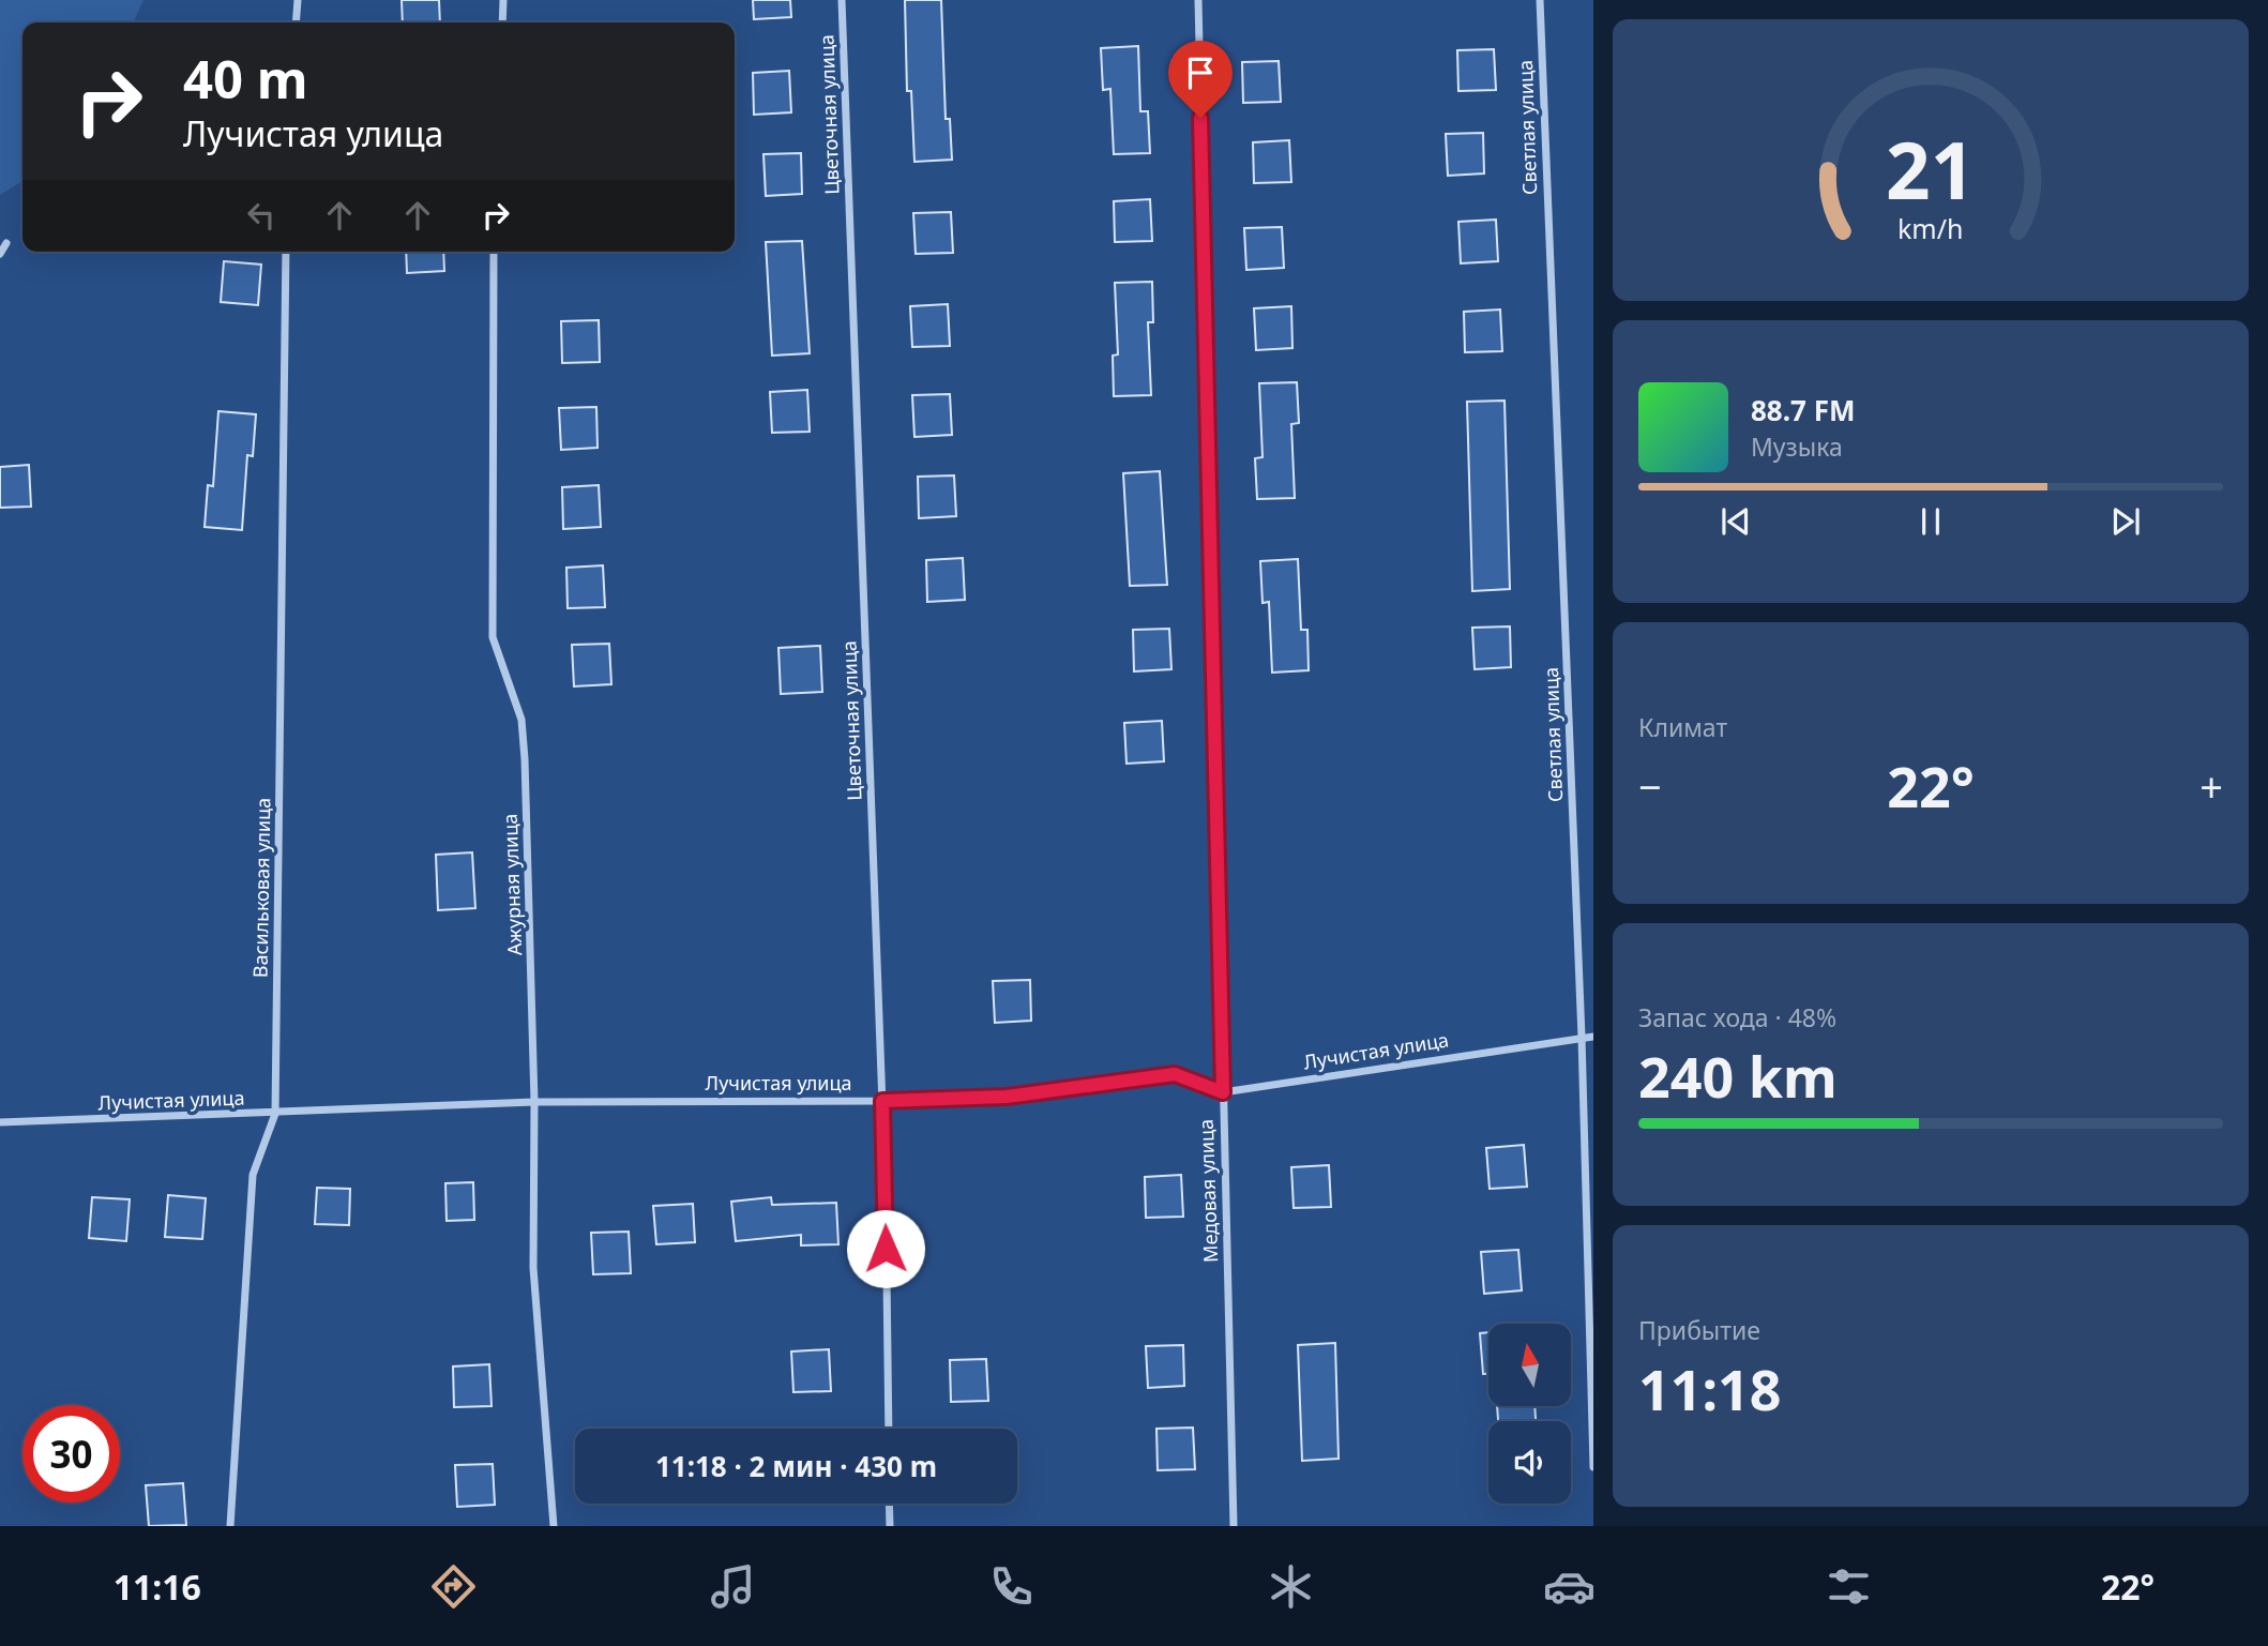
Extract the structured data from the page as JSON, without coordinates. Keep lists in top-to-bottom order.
{
  "streets": {
    "street": [
      "Цветочная улица",
      "Светлая улица",
      "Ажурная улица",
      "Васильковая улица",
      "Лучистая улица",
      "Медовая улица"
    ]
  },
  "crossings": [
    ["Цветочная улица", "Лучистая улица"],
    ["Светлая улица", "Лучистая улица"],
    ["Ажурная улица", "Лучистая улица"],
    ["Васильковая улица", "Лучистая улица"],
    ["Лучистая улица", "Медовая улица"]
  ],
  "north": "top",
  "page": {
    "turn": ["40 m", "Лучистая улица"],
    "song": ["88.7 FM", "Музыка"],
    "tile": [
      "Климат",
      ["Запас хода · 48%", "240 km"],
      ["Прибытие", "11:18"]
    ],
    "heat": ["−", "22°", "+"],
    "limit": "30",
    "trip": "11:18 · 2 мин · 430 m",
    "tabs": ["11:16", "22°"],
    "gauge": ["21", "km/h"]
  }
}
